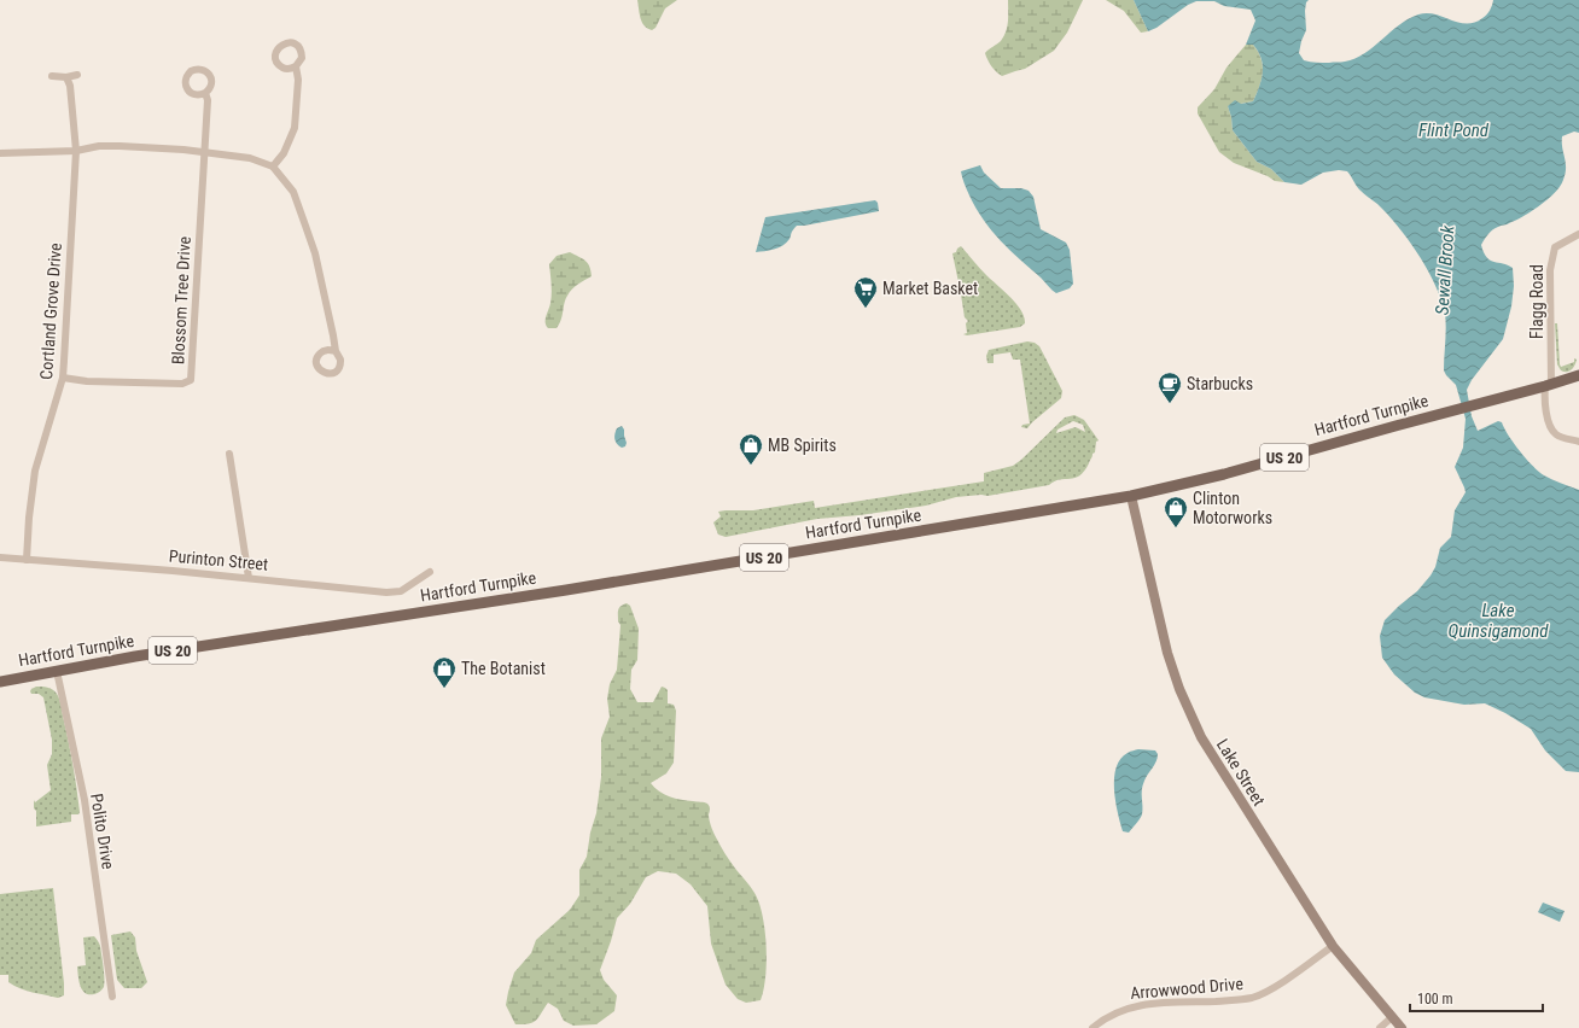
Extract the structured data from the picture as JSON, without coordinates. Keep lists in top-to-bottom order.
{
  "streets": {
    "main road": ["Hartford Turnpike", "US 20", "Lake Street"],
    "street": [
      "Blossom Tree Drive",
      "Flagg Road",
      "Cortland Grove Drive",
      "Purinton Street",
      "Polito Drive",
      "Arrowwood Drive"
    ]
  },
  "crossings": [
    ["Blossom Tree Drive", "Cortland Grove Drive"],
    ["Flagg Road", "Hartford Turnpike"],
    ["Cortland Grove Drive", "Purinton Street"],
    ["Hartford Turnpike", "Lake Street"],
    ["Hartford Turnpike", "Polito Drive"],
    ["Lake Street", "Arrowwood Drive"]
  ],
  "water": ["Flint Pond", "Sewall Brook", "Lake Quinsigamond"],
  "places": {
    "supermarket": ["Market Basket"],
    "cafe": ["Starbucks"],
    "shop": ["MB Spirits", "Clinton Motorworks", "The Botanist"]
  },
  "scale_bar": "100 m"
}
